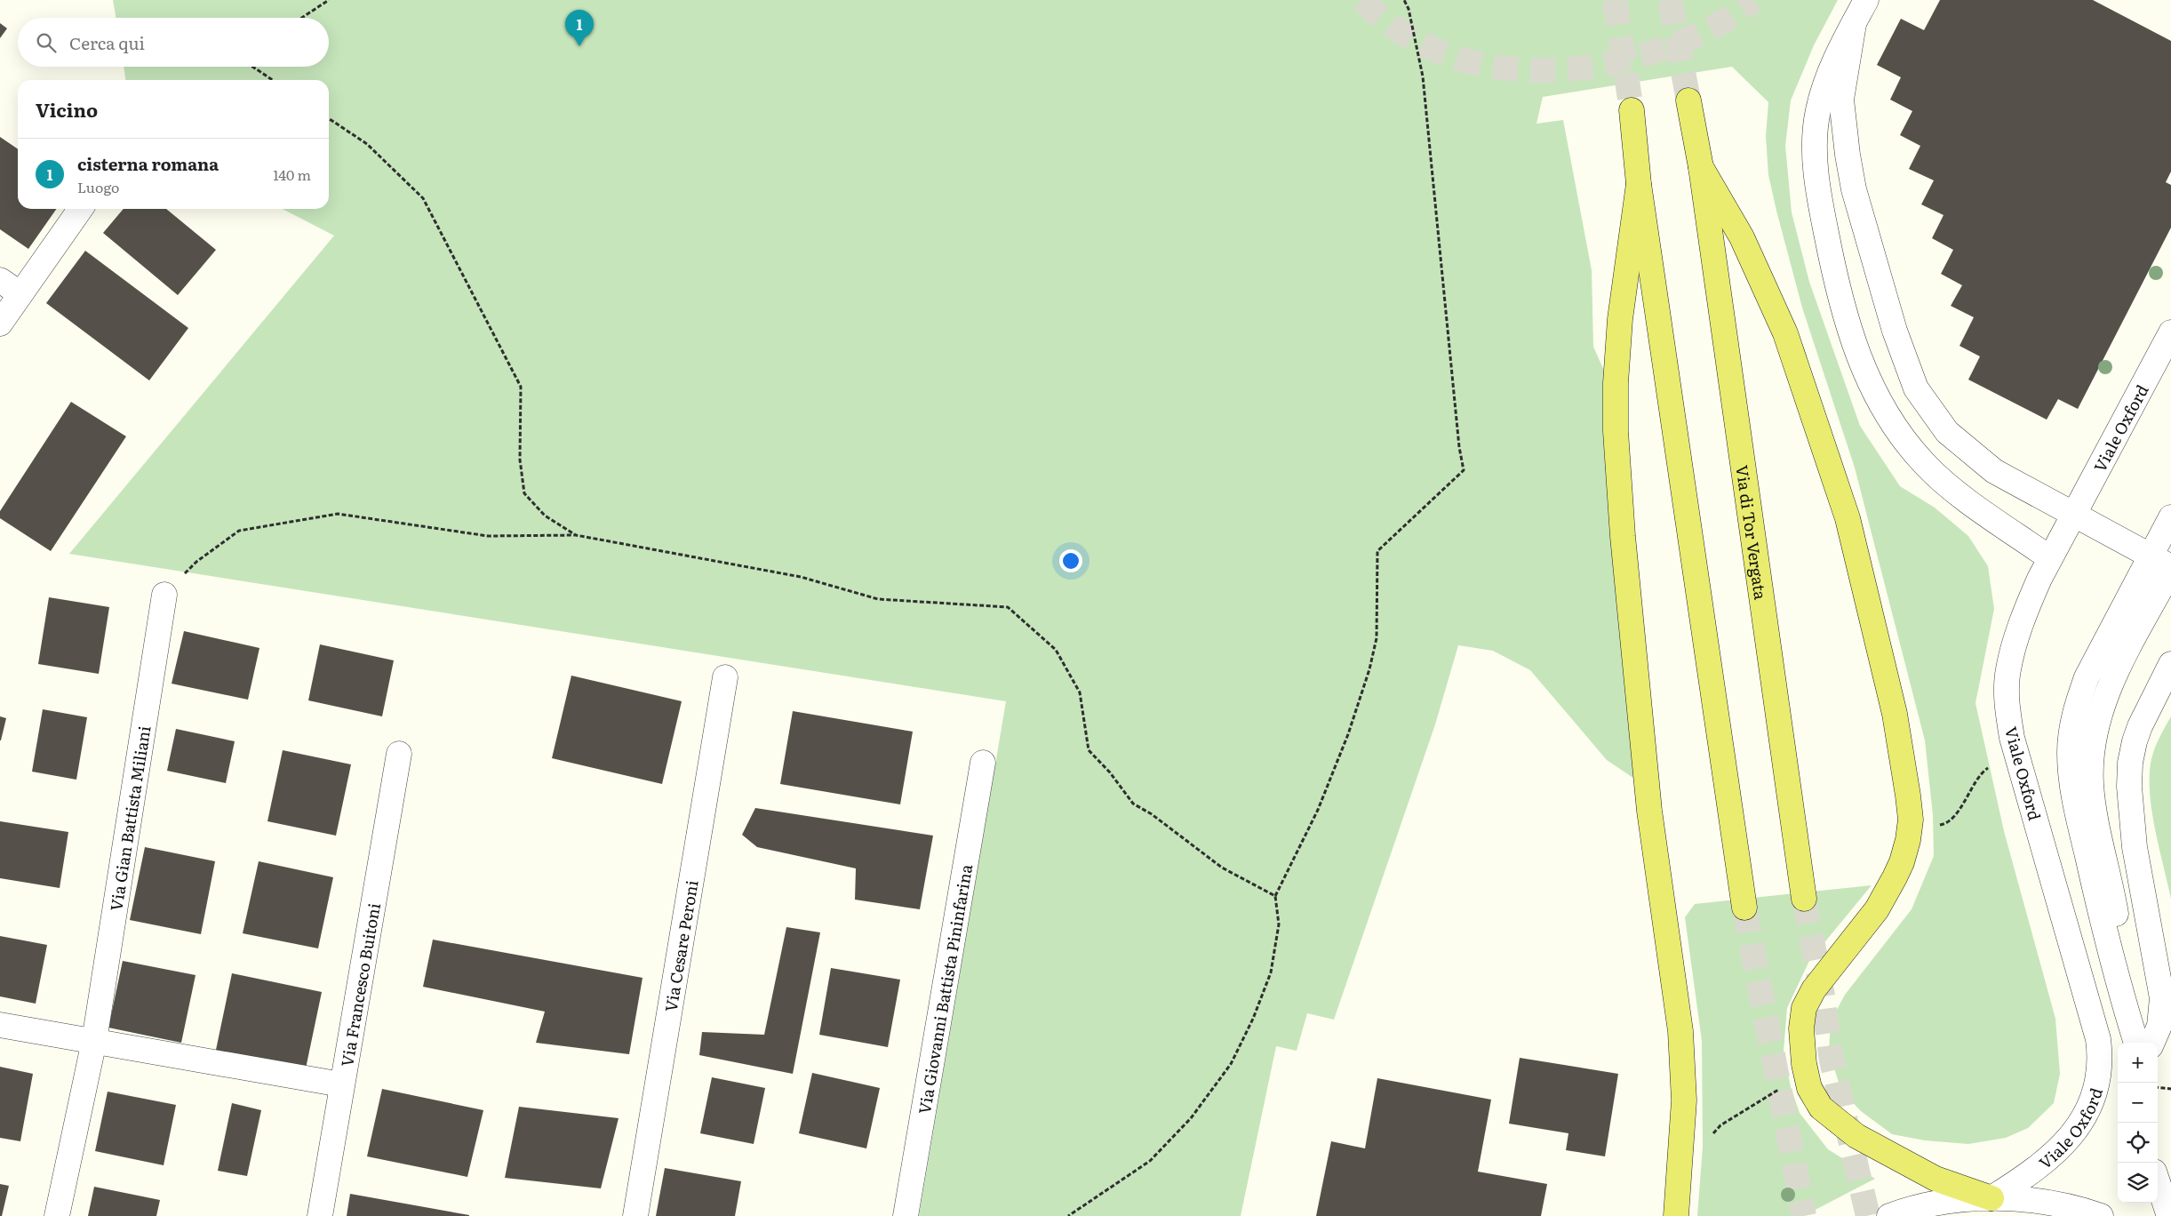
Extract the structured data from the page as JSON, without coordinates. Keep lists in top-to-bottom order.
{
  "streets": {
    "main road": ["Via di Tor Vergata"],
    "street": [
      "Viale Oxford",
      "Via Gian Battista Miliani",
      "Via Cesare Peroni",
      "Via Francesco Buitoni",
      "Via Giovanni Battista Pininfarina"
    ]
  },
  "page": {
    "pins": "1",
    "search": "Cerca qui",
    "heading": "Vicino",
    "list": [
      {
        "mark": "1",
        "name": "cisterna romana",
        "note": "Luogo",
        "value": "140 m"
      }
    ],
    "map_buttons": ["+", "−"]
  }
}
